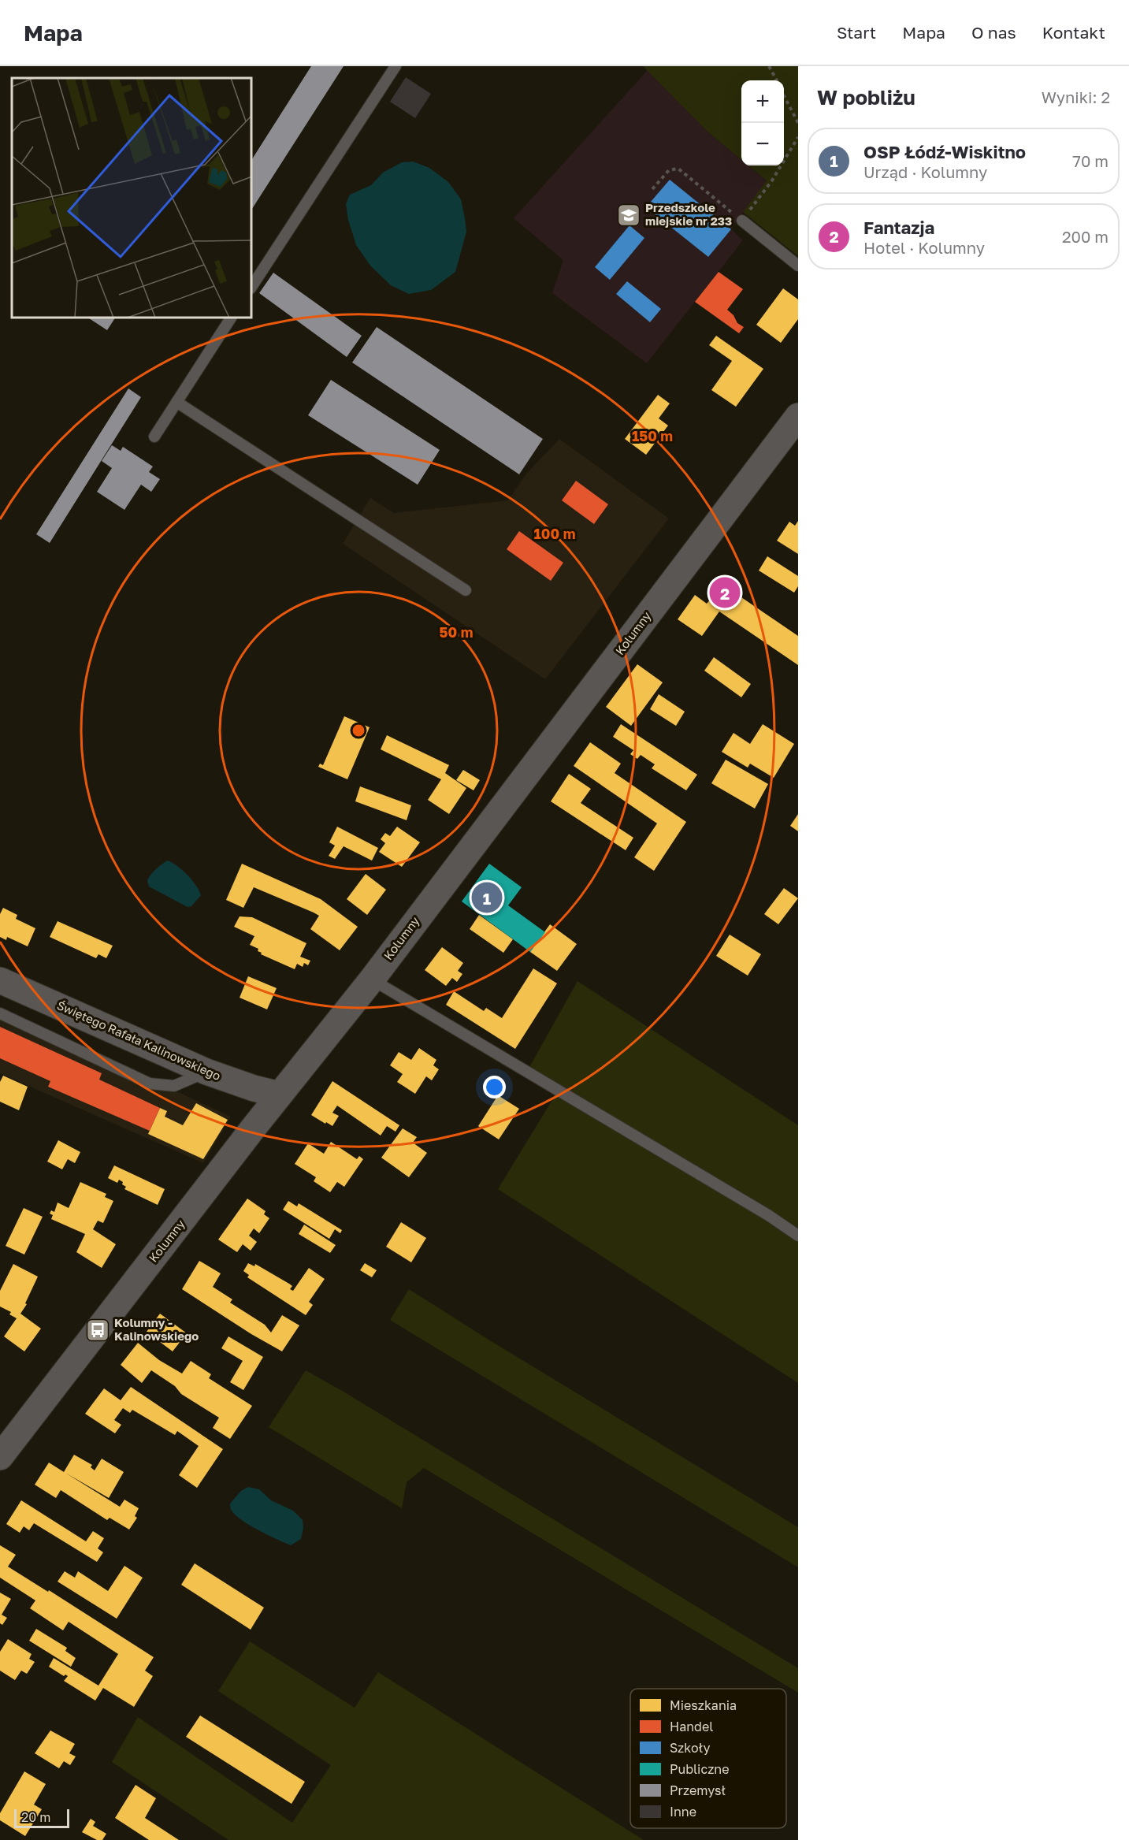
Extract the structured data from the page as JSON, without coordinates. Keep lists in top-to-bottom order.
{
  "streets": {
    "street": ["Kolumny", "Świętego Rafała Kalinowskiego"]
  },
  "crossings": [
    ["Kolumny", "Świętego Rafała Kalinowskiego"]
  ],
  "places": {
    "school or university": ["Przedszkole miejskie nr 233"],
    "bus stop": ["Kolumny - Kalinowskiego"]
  },
  "legend": [
    "Mieszkania",
    "Handel",
    "Szkoły",
    "Publiczne",
    "Przemysł",
    "Inne"
  ],
  "scale_bar": "20 m",
  "page": {
    "header": "Mapa",
    "nav": [
      "Start",
      "Mapa",
      "O nas",
      "Kontakt"
    ],
    "heading": ["W pobliżu", "Wyniki: 2"],
    "map_buttons": ["+", "−"],
    "list": [
      {
        "mark": "1",
        "name": "OSP Łódź-Wiskitno",
        "note": "Urząd · Kolumny",
        "value": "70 m"
      },
      {
        "mark": "2",
        "name": "Fantazja",
        "note": "Hotel · Kolumny",
        "value": "200 m"
      }
    ],
    "pins": ["2", "1"],
    "scale": "20 m"
  },
  "rings": ["150 m", "100 m", "50 m"]
}
